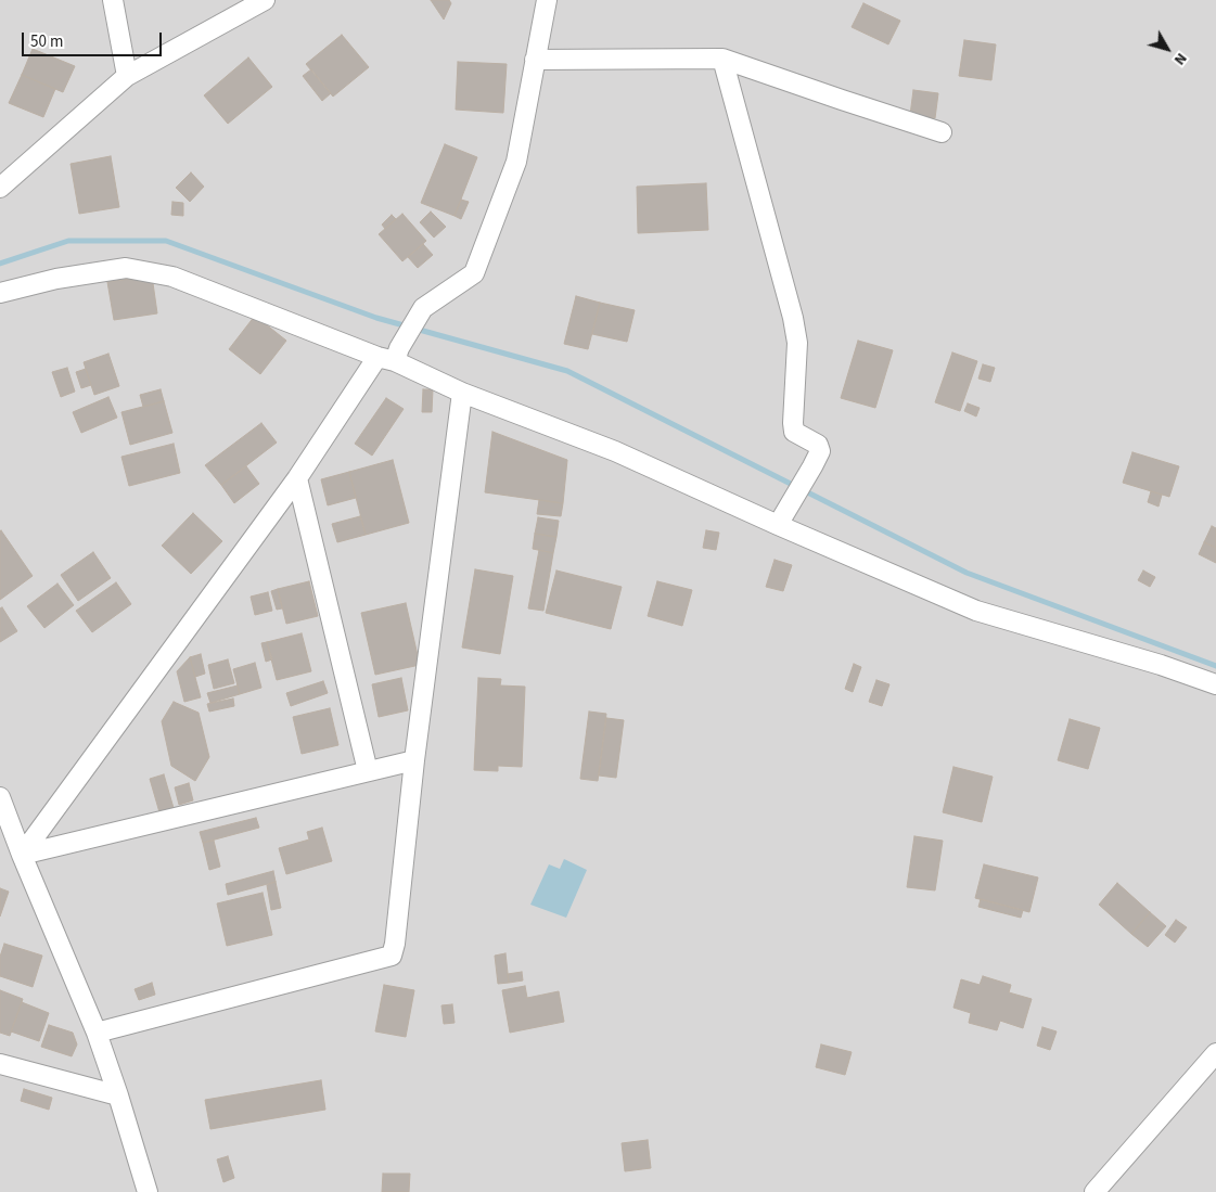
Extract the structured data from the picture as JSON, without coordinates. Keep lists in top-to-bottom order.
{
  "scale_bar": "50 m",
  "north": "bottom right"
}
